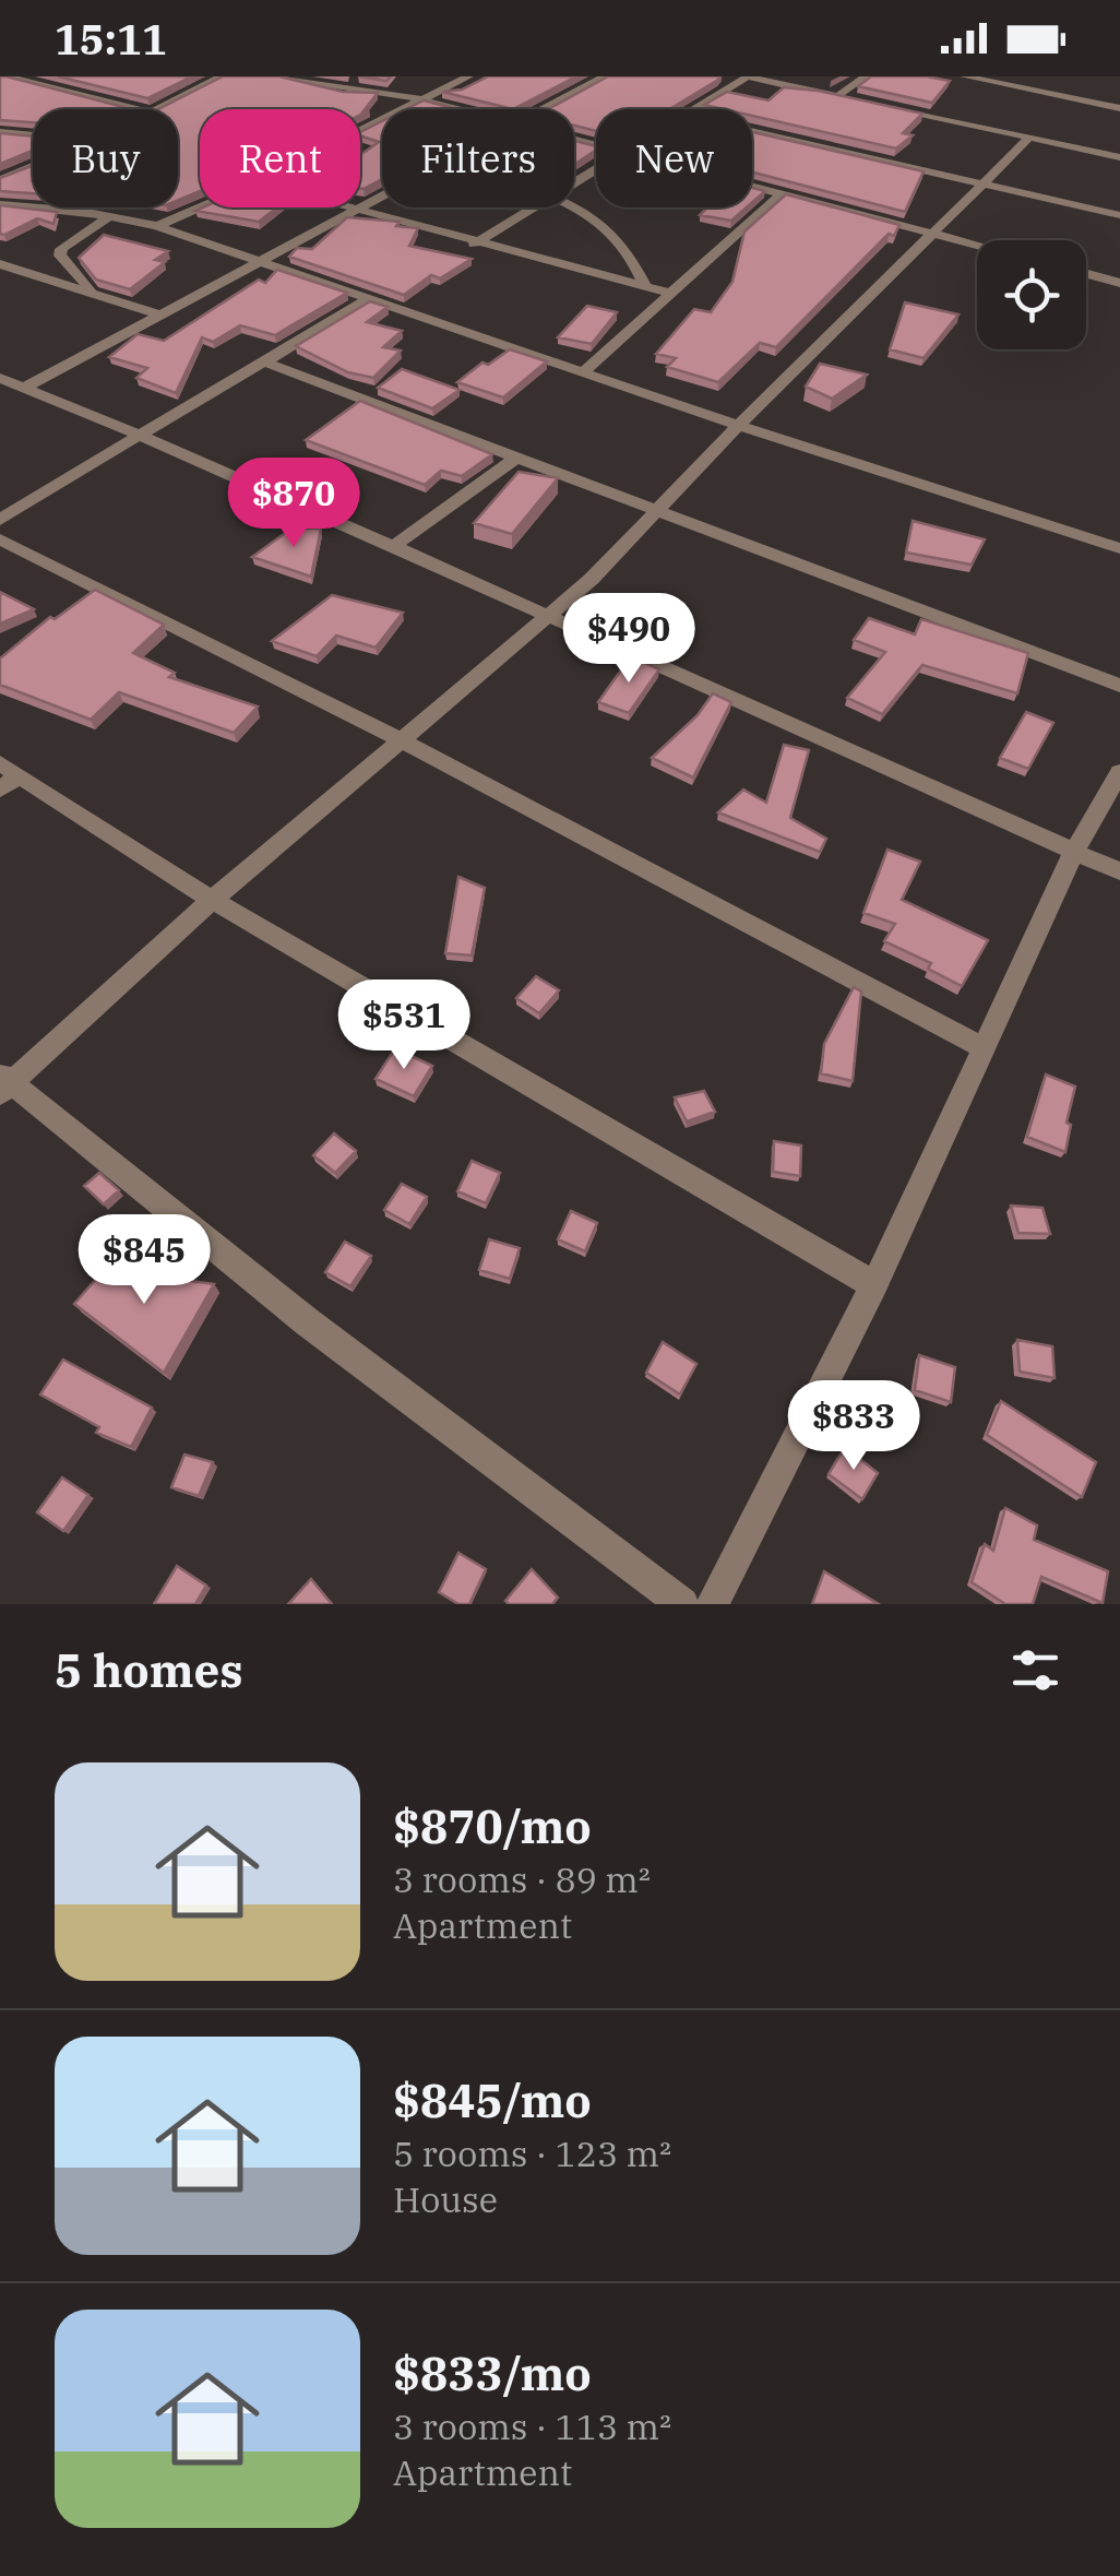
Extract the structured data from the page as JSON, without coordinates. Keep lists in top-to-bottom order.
{
  "page": {
    "status": "15:11",
    "chip": [
      "Buy",
      "Rent",
      "Filters",
      "New"
    ],
    "price": [
      "$870",
      "$490",
      "$531",
      "$845",
      "$833"
    ],
    "heading": "5 homes",
    "list": [
      {
        "name": "$870/mo",
        "note": "3 rooms · 89 m² · Apartment"
      },
      {
        "name": "$845/mo",
        "note": "5 rooms · 123 m² · House"
      },
      {
        "name": "$833/mo",
        "note": "3 rooms · 113 m² · Apartment"
      }
    ]
  }
}
